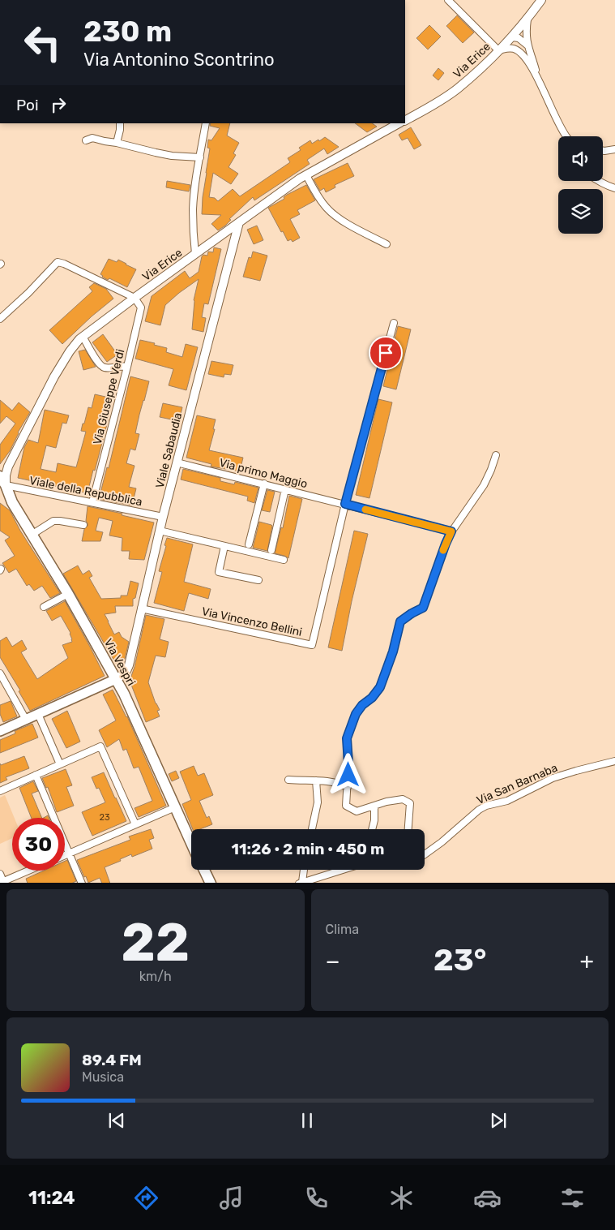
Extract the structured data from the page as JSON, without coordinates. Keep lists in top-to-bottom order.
{
  "streets": {
    "main road": ["Via Vespri"],
    "street": [
      "Via Erice",
      "Via Giuseppe Verdi",
      "Viale Sabaudia",
      "Via primo Maggio",
      "Viale della Repubblica",
      "Via Vincenzo Bellini",
      "Via San Barnaba"
    ]
  },
  "crossings": [
    ["Via Erice", "Via Giuseppe Verdi"],
    ["Via Erice", "Viale Sabaudia"],
    ["Via Erice", "Viale della Repubblica"],
    ["Via Erice", "Via Vespri"],
    ["Via Giuseppe Verdi", "Viale della Repubblica"],
    ["Viale Sabaudia", "Via primo Maggio"],
    ["Viale Sabaudia", "Viale della Repubblica"],
    ["Viale Sabaudia", "Via Vincenzo Bellini"],
    ["Viale Sabaudia", "Via Vespri"],
    ["Via primo Maggio", "Via Vincenzo Bellini"],
    ["Viale della Repubblica", "Via Vespri"]
  ],
  "house_numbers": ["23"],
  "page": {
    "turn": ["230 m", "Via Antonino Scontrino"],
    "then": "Poi",
    "limit": "30",
    "trip": "11:26 · 2 min · 450 m",
    "tile": [
      ["22", "km/h"],
      "Clima"
    ],
    "heat": ["−", "23°", "+"],
    "song": ["89.4 FM", "Musica"],
    "tabs": "11:24"
  }
}
